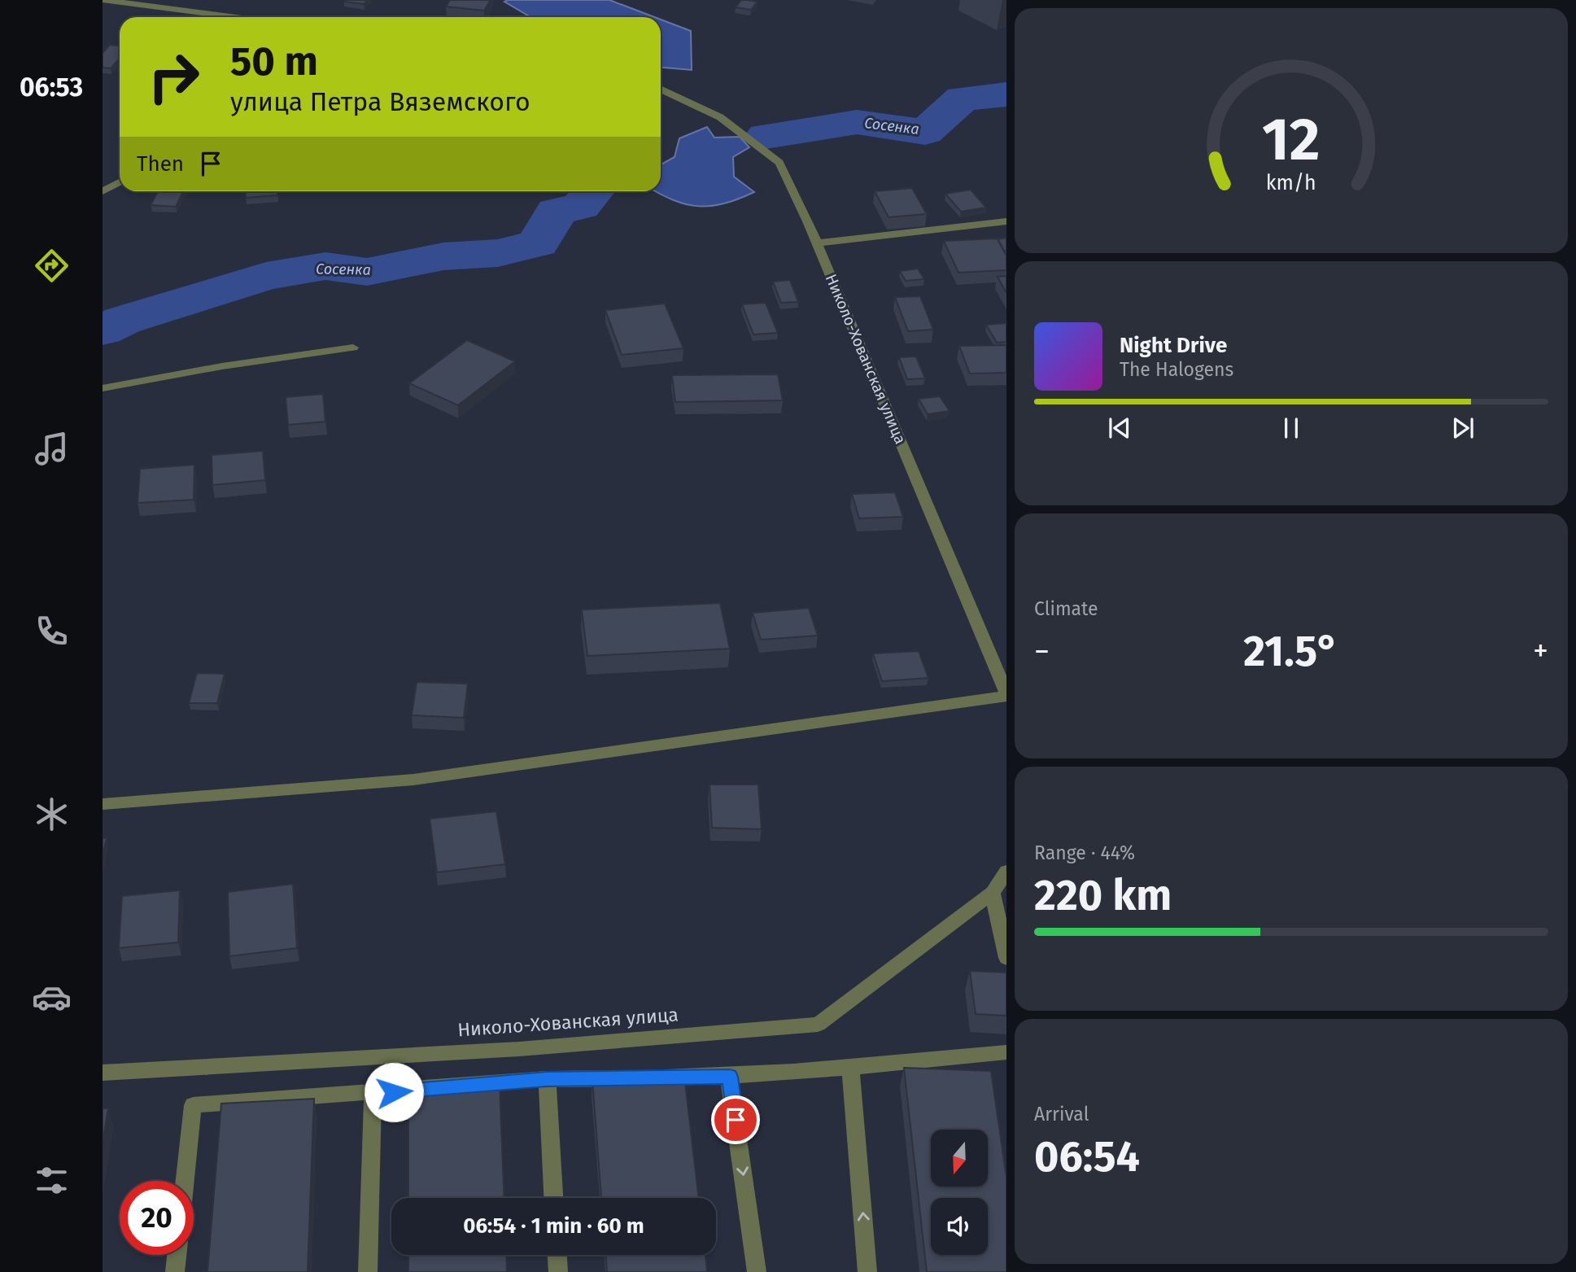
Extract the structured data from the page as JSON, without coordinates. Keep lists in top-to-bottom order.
{
  "streets": {
    "street": ["Николо-Хованская улица"]
  },
  "water": ["Сосенка"],
  "north": "bottom",
  "page": {
    "tabs": "06:53",
    "turn": ["50 m", "улица Петра Вяземского"],
    "then": "Then",
    "song": ["Night Drive", "The Halogens"],
    "tile": [
      "Climate",
      ["Range · 44%", "220 km"],
      ["Arrival", "06:54"]
    ],
    "heat": ["−", "21.5°", "+"],
    "limit": "20",
    "trip": "06:54 · 1 min · 60 m",
    "gauge": ["12", "km/h"]
  }
}
